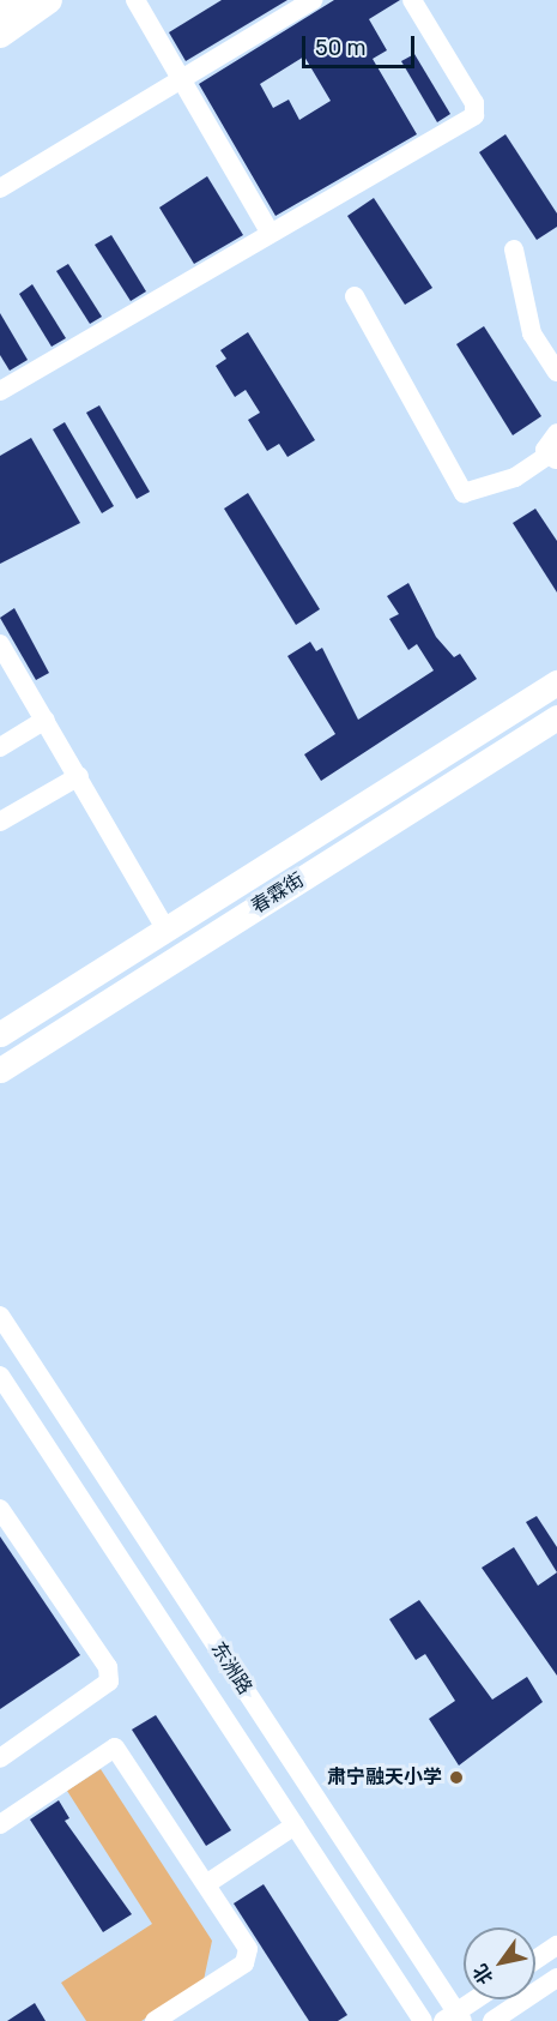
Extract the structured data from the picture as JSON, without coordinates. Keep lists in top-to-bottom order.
{
  "streets": {
    "main road": ["春霖街"],
    "street": ["东洲路"]
  },
  "places": ["肃宁融天小学"],
  "scale_bar": "50 m",
  "north": "bottom left"
}
